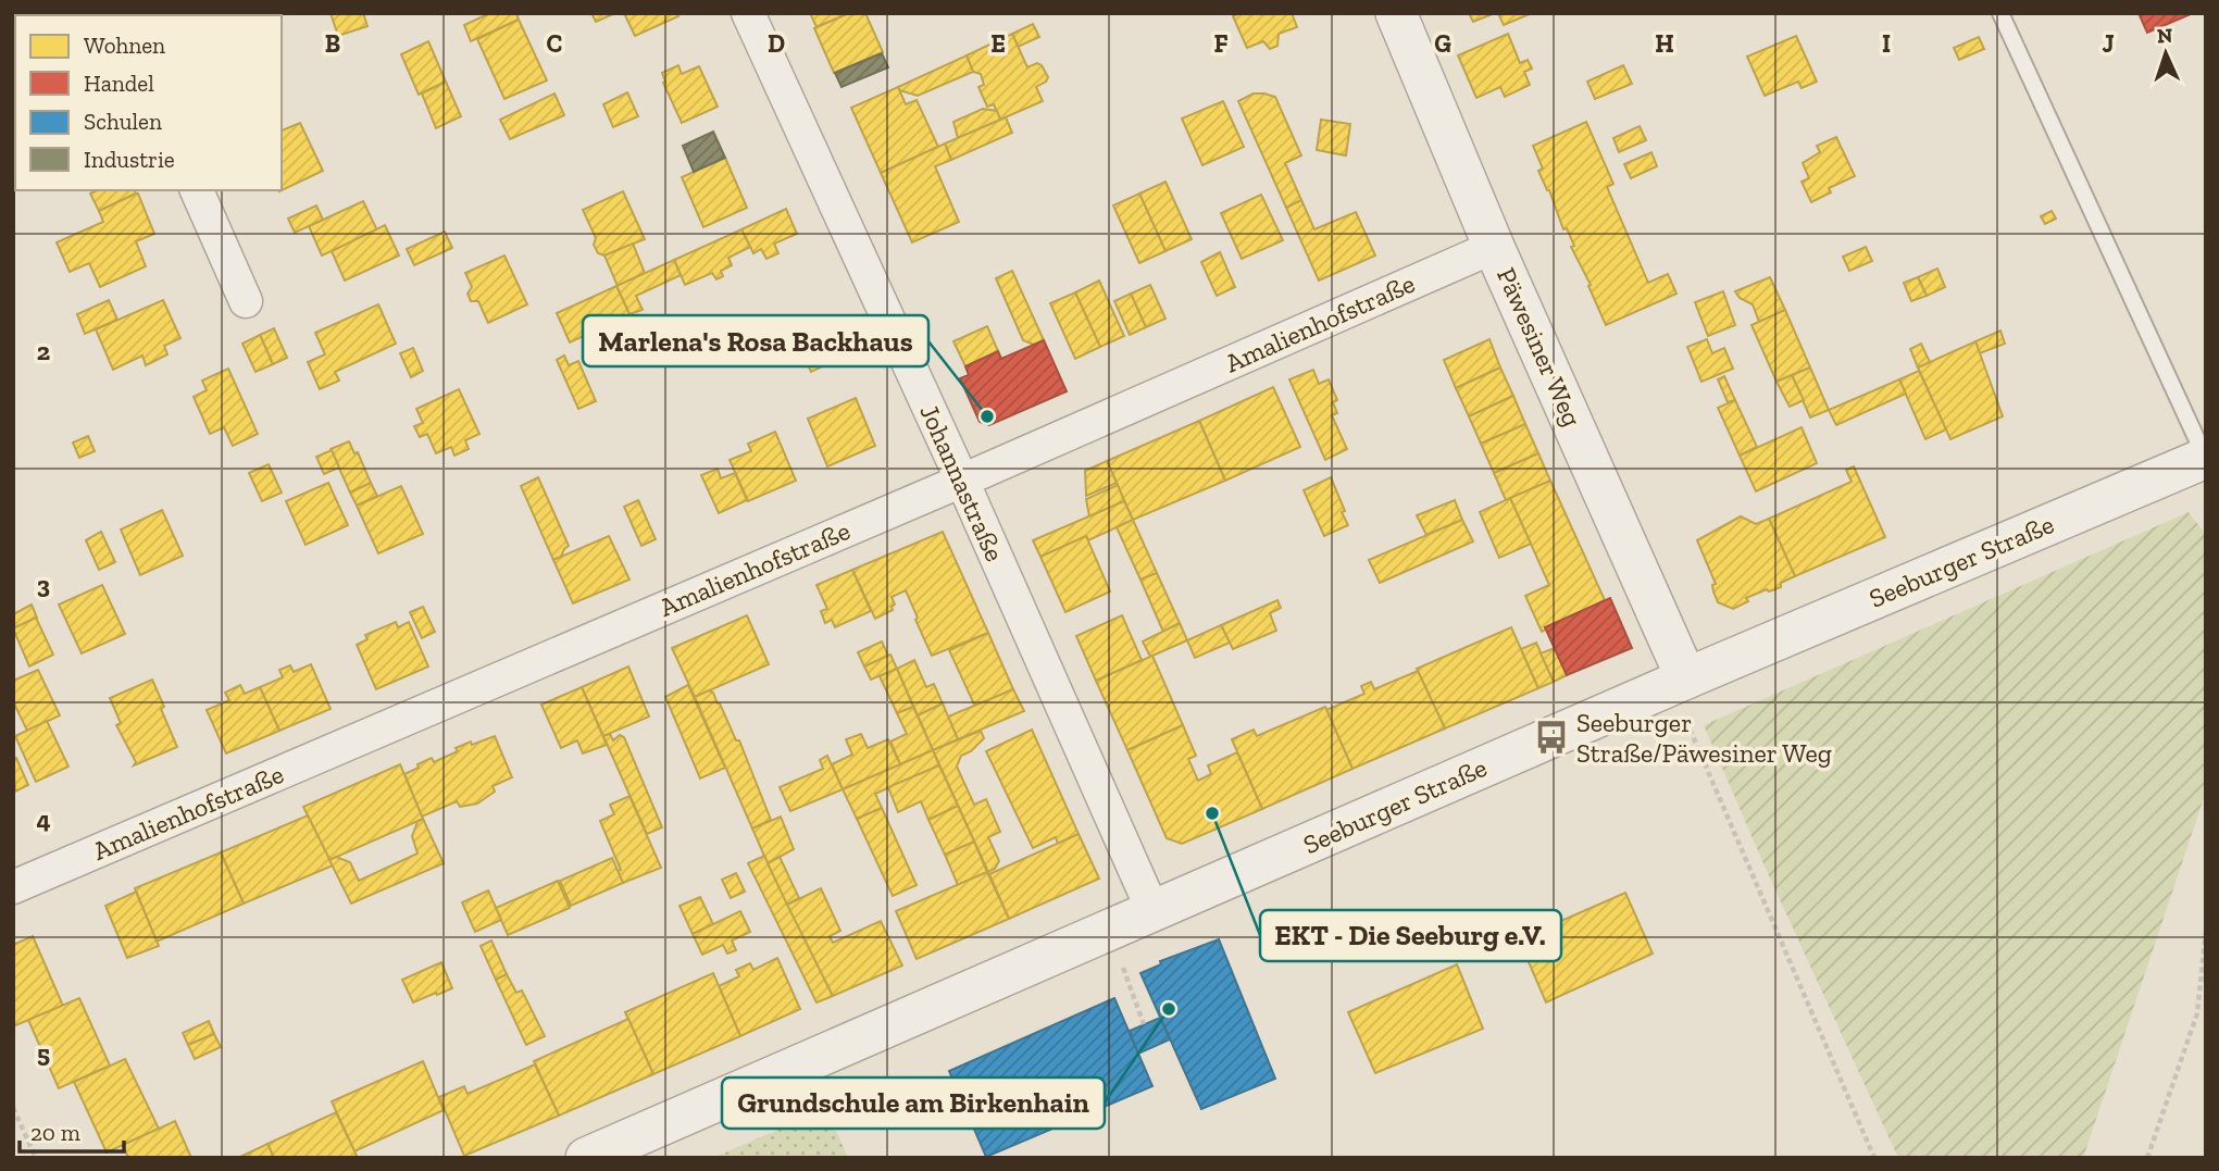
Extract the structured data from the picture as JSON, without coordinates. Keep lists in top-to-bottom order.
{
  "streets": {
    "street": [
      "Amalienhofstraße",
      "Päwesiner Weg",
      "Johannastraße",
      "Seeburger Straße"
    ]
  },
  "crossings": [
    ["Amalienhofstraße", "Päwesiner Weg"],
    ["Amalienhofstraße", "Johannastraße"],
    ["Päwesiner Weg", "Seeburger Straße"],
    ["Johannastraße", "Seeburger Straße"]
  ],
  "places": {
    "other": ["Marlena's Rosa Backhaus", "EKT - Die Seeburg e.V.", "Grundschule am Birkenhain"],
    "bus stop": ["Seeburger Straße/Päwesiner Weg"]
  },
  "legend": [
    "Wohnen",
    "Handel",
    "Schulen",
    "Industrie"
  ],
  "scale_bar": "20 m",
  "north": "top",
  "grid": {
    "columns": [
      "B",
      "C",
      "D",
      "E",
      "F",
      "G",
      "H",
      "I",
      "J"
    ],
    "rows": [
      "2",
      "3",
      "4",
      "5"
    ]
  }
}
